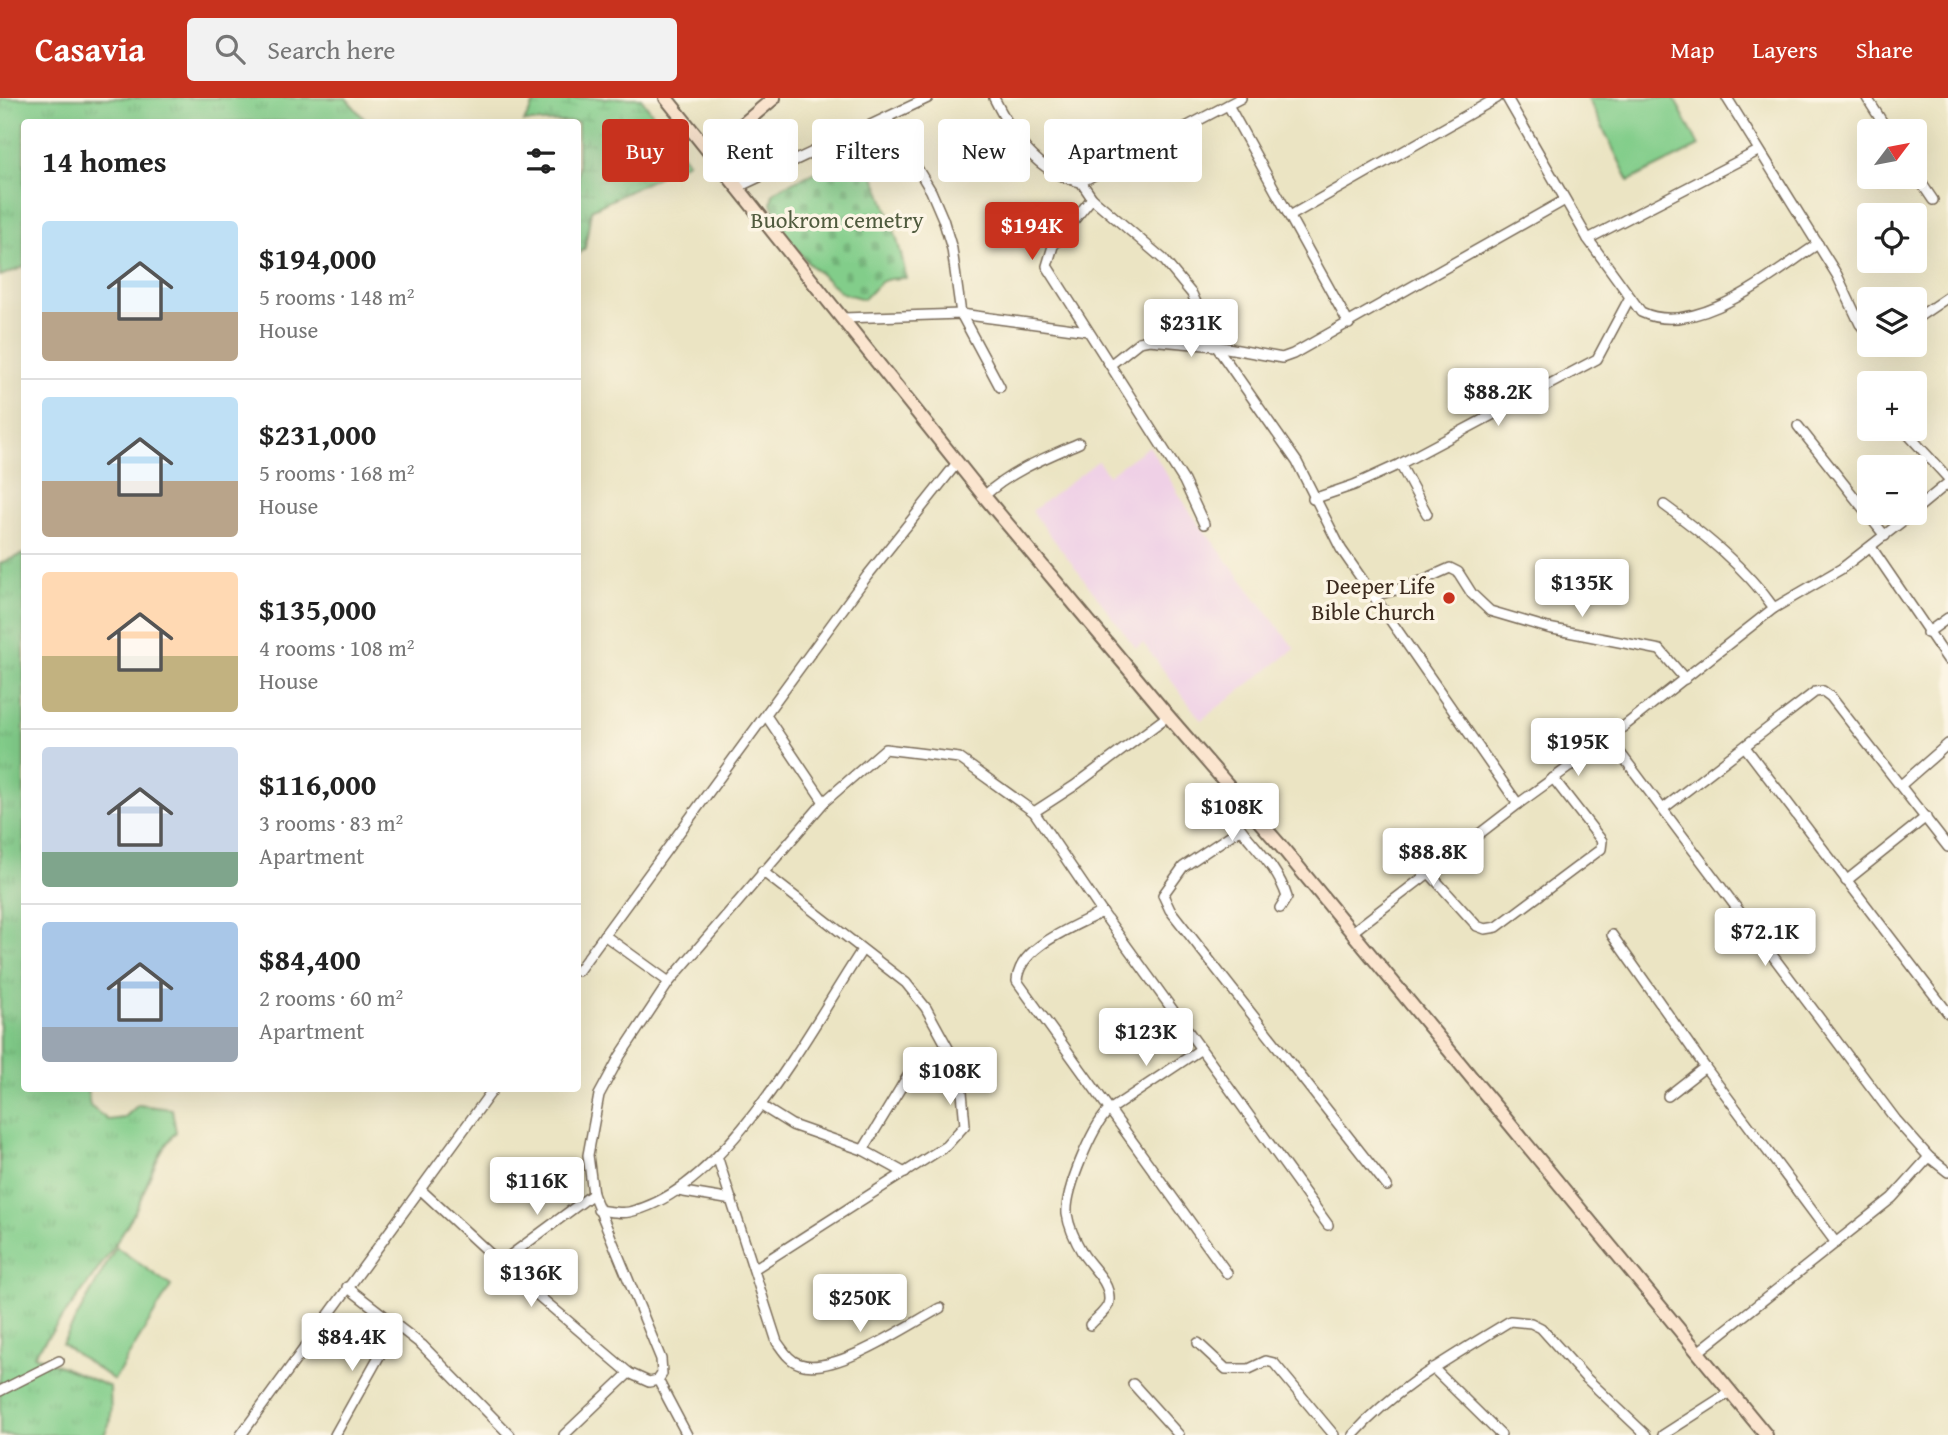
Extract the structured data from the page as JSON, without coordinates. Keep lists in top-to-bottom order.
{
  "parks": ["Buokrom cemetry"],
  "places": ["Deeper Life Bible Church"],
  "north": "top right",
  "page": {
    "header": "Casavia",
    "search": "Search here",
    "nav": ["Map", "Layers", "Share"],
    "map_buttons": ["+", "−"],
    "chip": [
      "Buy",
      "Rent",
      "Filters",
      "New",
      "Apartment"
    ],
    "heading": "14 homes",
    "price": [
      "$194K",
      "$231K",
      "$88.2K",
      "$135K",
      "$195K",
      "$108K",
      "$88.8K",
      "$72.1K",
      "$123K",
      "$108K",
      "$116K",
      "$136K",
      "$250K",
      "$84.4K"
    ],
    "list": [
      {
        "name": "$194,000",
        "note": "5 rooms · 148 m² · House"
      },
      {
        "name": "$231,000",
        "note": "5 rooms · 168 m² · House"
      },
      {
        "name": "$135,000",
        "note": "4 rooms · 108 m² · House"
      },
      {
        "name": "$116,000",
        "note": "3 rooms · 83 m² · Apartment"
      },
      {
        "name": "$84,400",
        "note": "2 rooms · 60 m² · Apartment"
      }
    ]
  }
}
